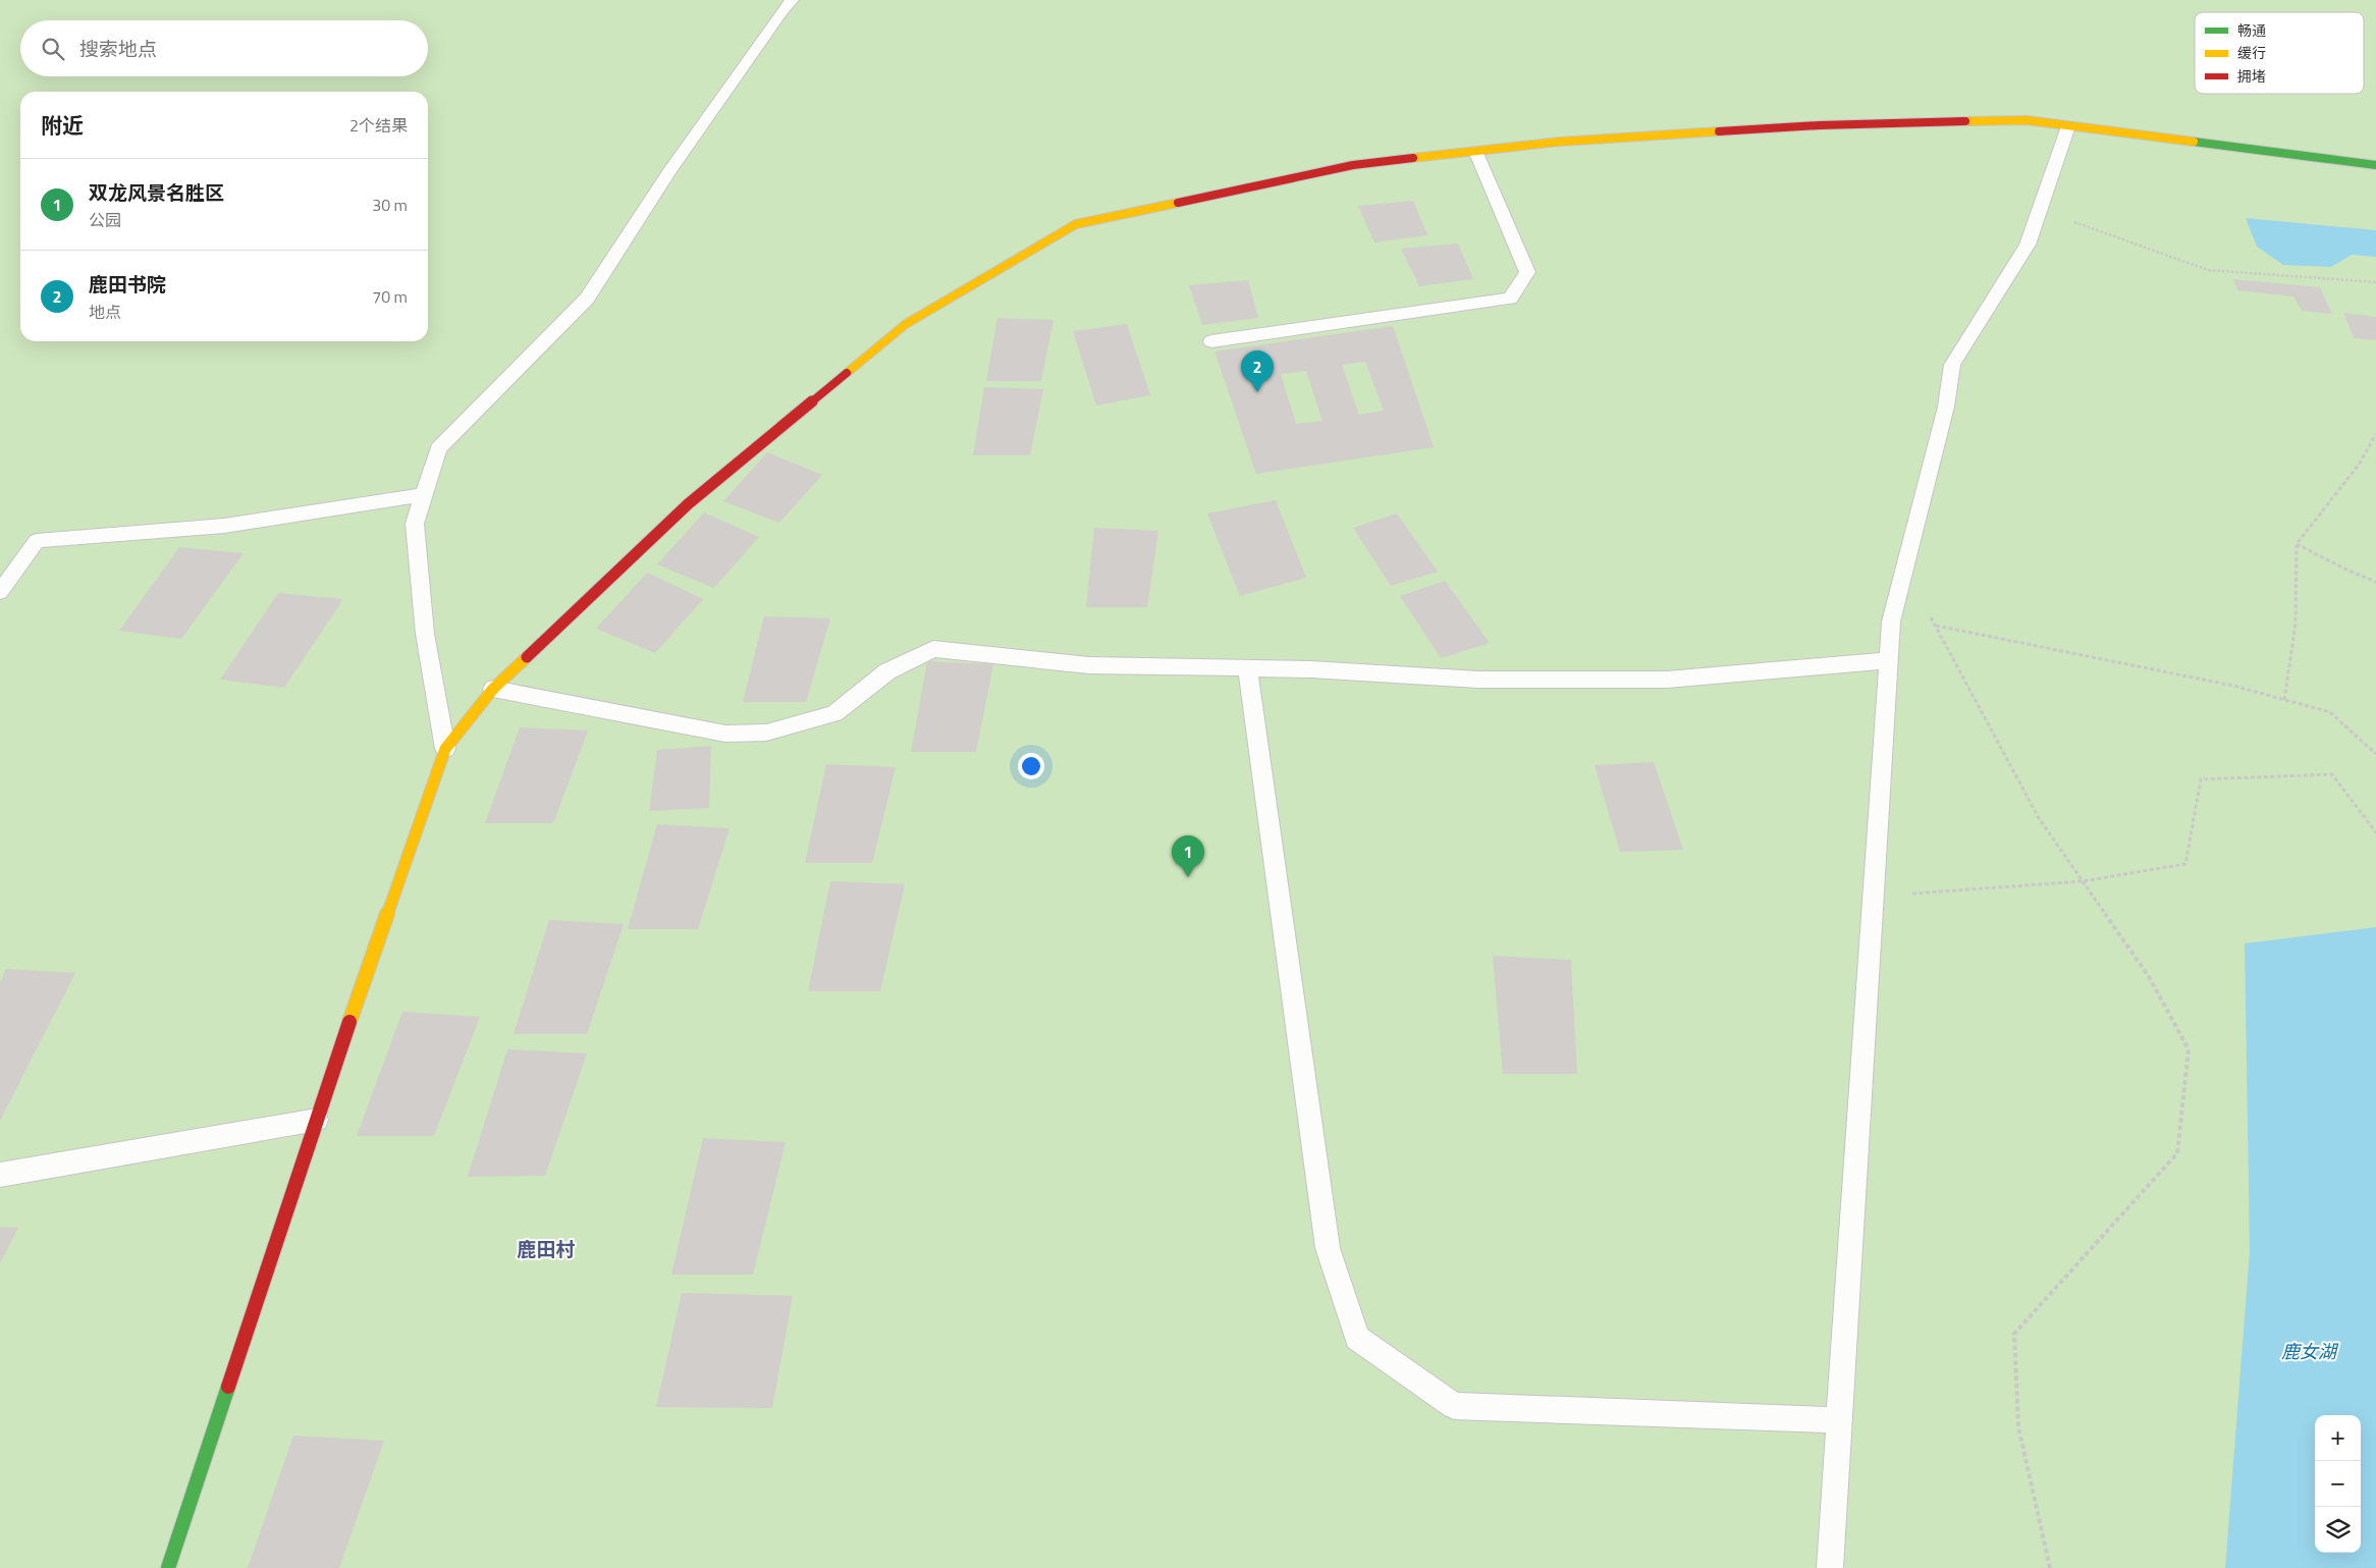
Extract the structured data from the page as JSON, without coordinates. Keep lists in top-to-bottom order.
{
  "districts": ["鹿田村"],
  "water": ["鹿女湖"],
  "legend": ["畅通", "缓行", "拥堵"],
  "page": {
    "search": "搜索地点",
    "heading": ["附近", "2个结果"],
    "list": [
      {
        "mark": "1",
        "name": "双龙风景名胜区",
        "note": "公园",
        "value": "30 m"
      },
      {
        "mark": "2",
        "name": "鹿田书院",
        "note": "地点",
        "value": "70 m"
      }
    ],
    "pins": ["2", "1"],
    "map_buttons": ["+", "−"]
  }
}
